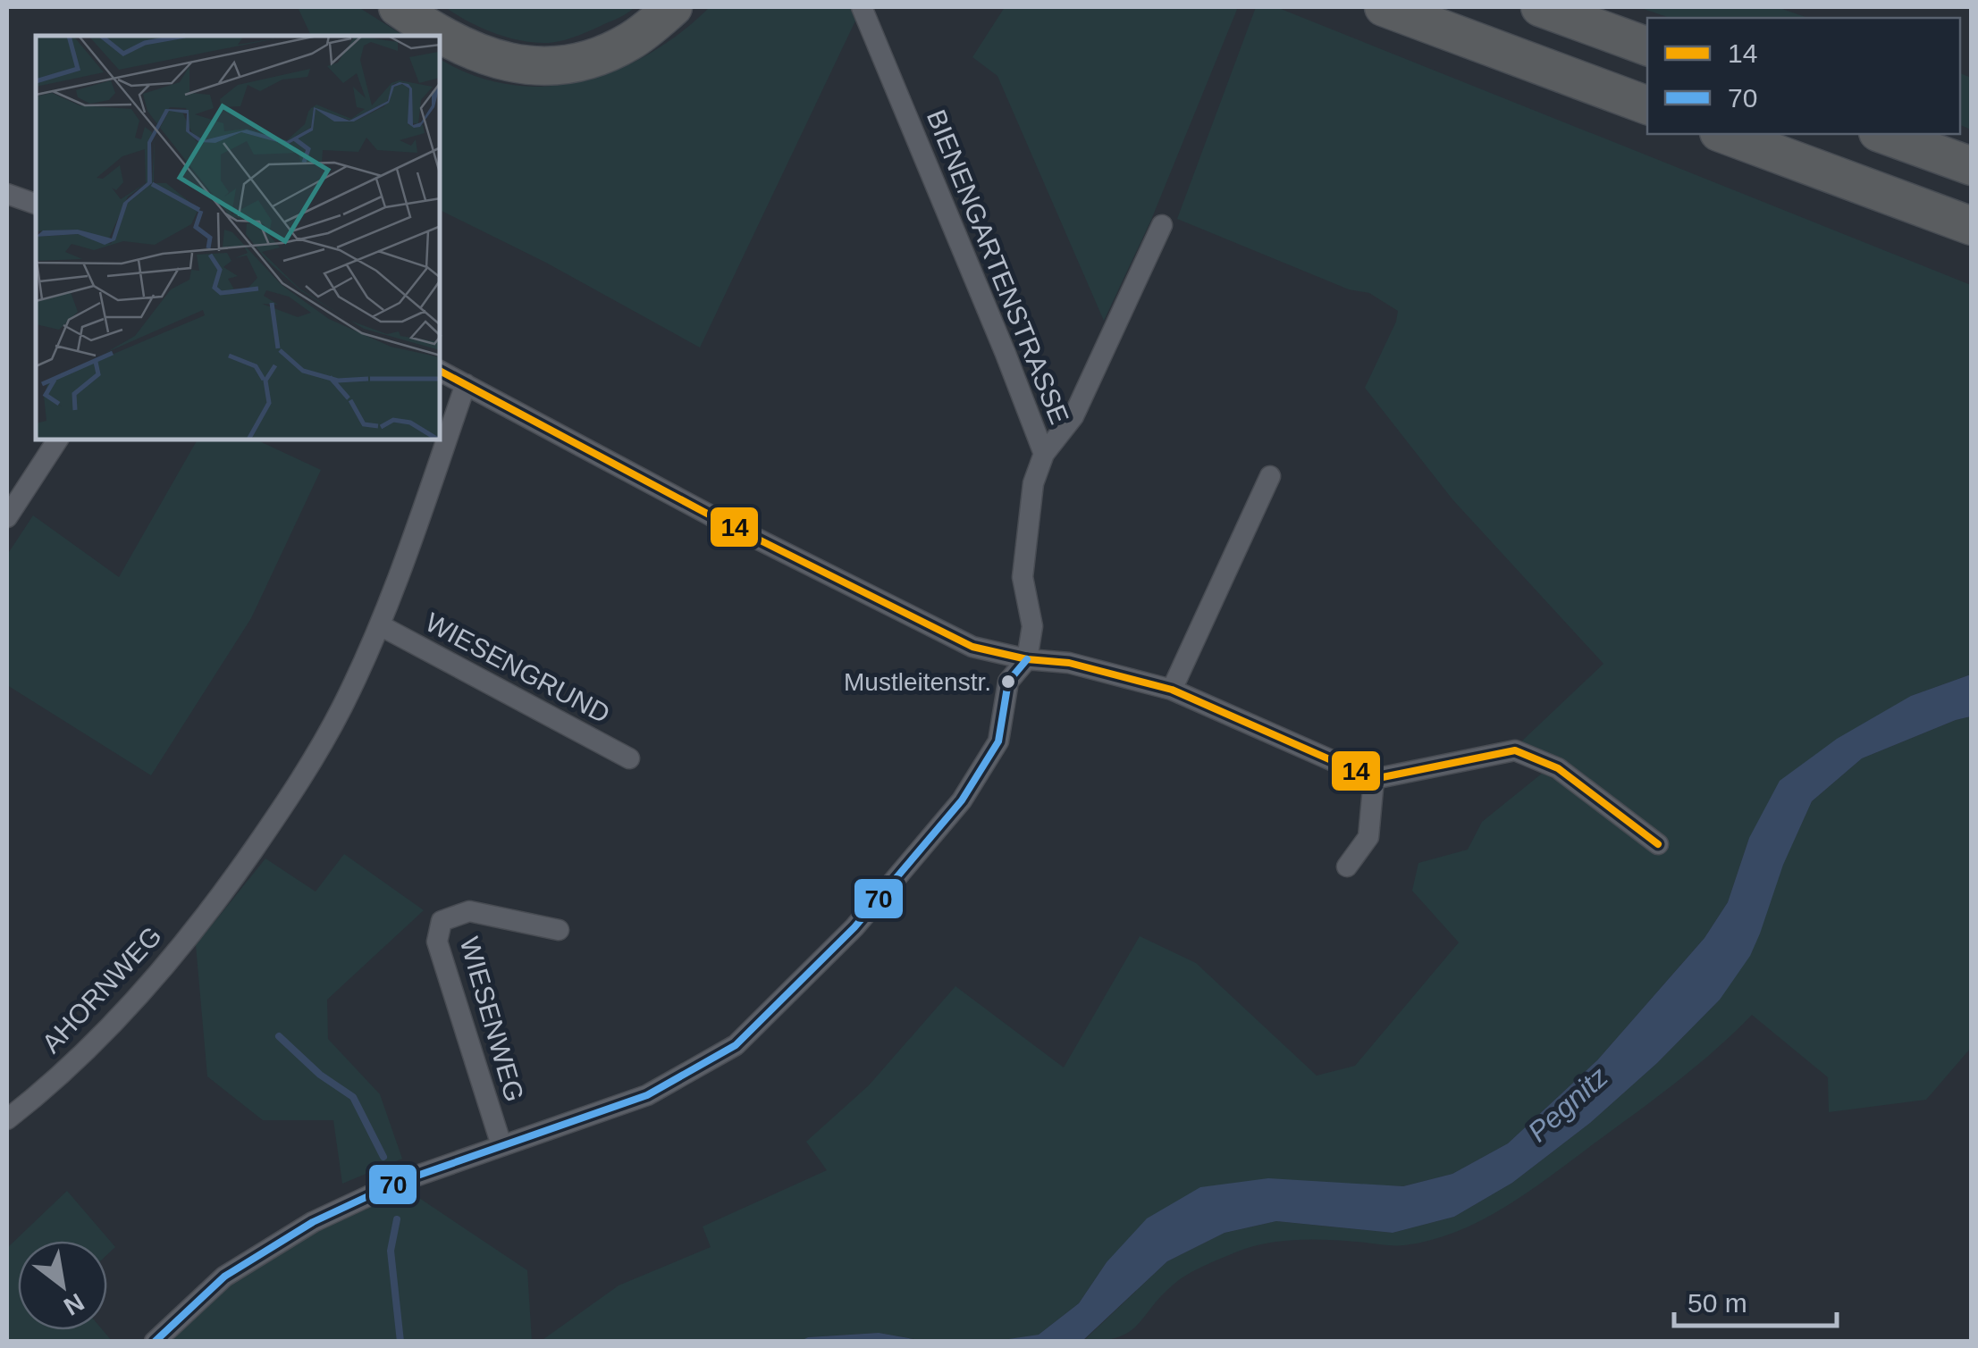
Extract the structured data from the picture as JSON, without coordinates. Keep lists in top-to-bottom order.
{
  "streets": {
    "street": [
      "BIENENGARTENSTRASSE",
      "WIESENGRUND",
      "AHORNWEG",
      "WIESENWEG"
    ]
  },
  "crossings": [
    ["WIESENGRUND", "AHORNWEG"]
  ],
  "water": ["Pegnitz"],
  "places": ["Mustleitenstr."],
  "lines": ["transit line 14", "transit line 70"],
  "legend": ["14", "70"],
  "scale_bar": "50 m",
  "north": "bottom right"
}
